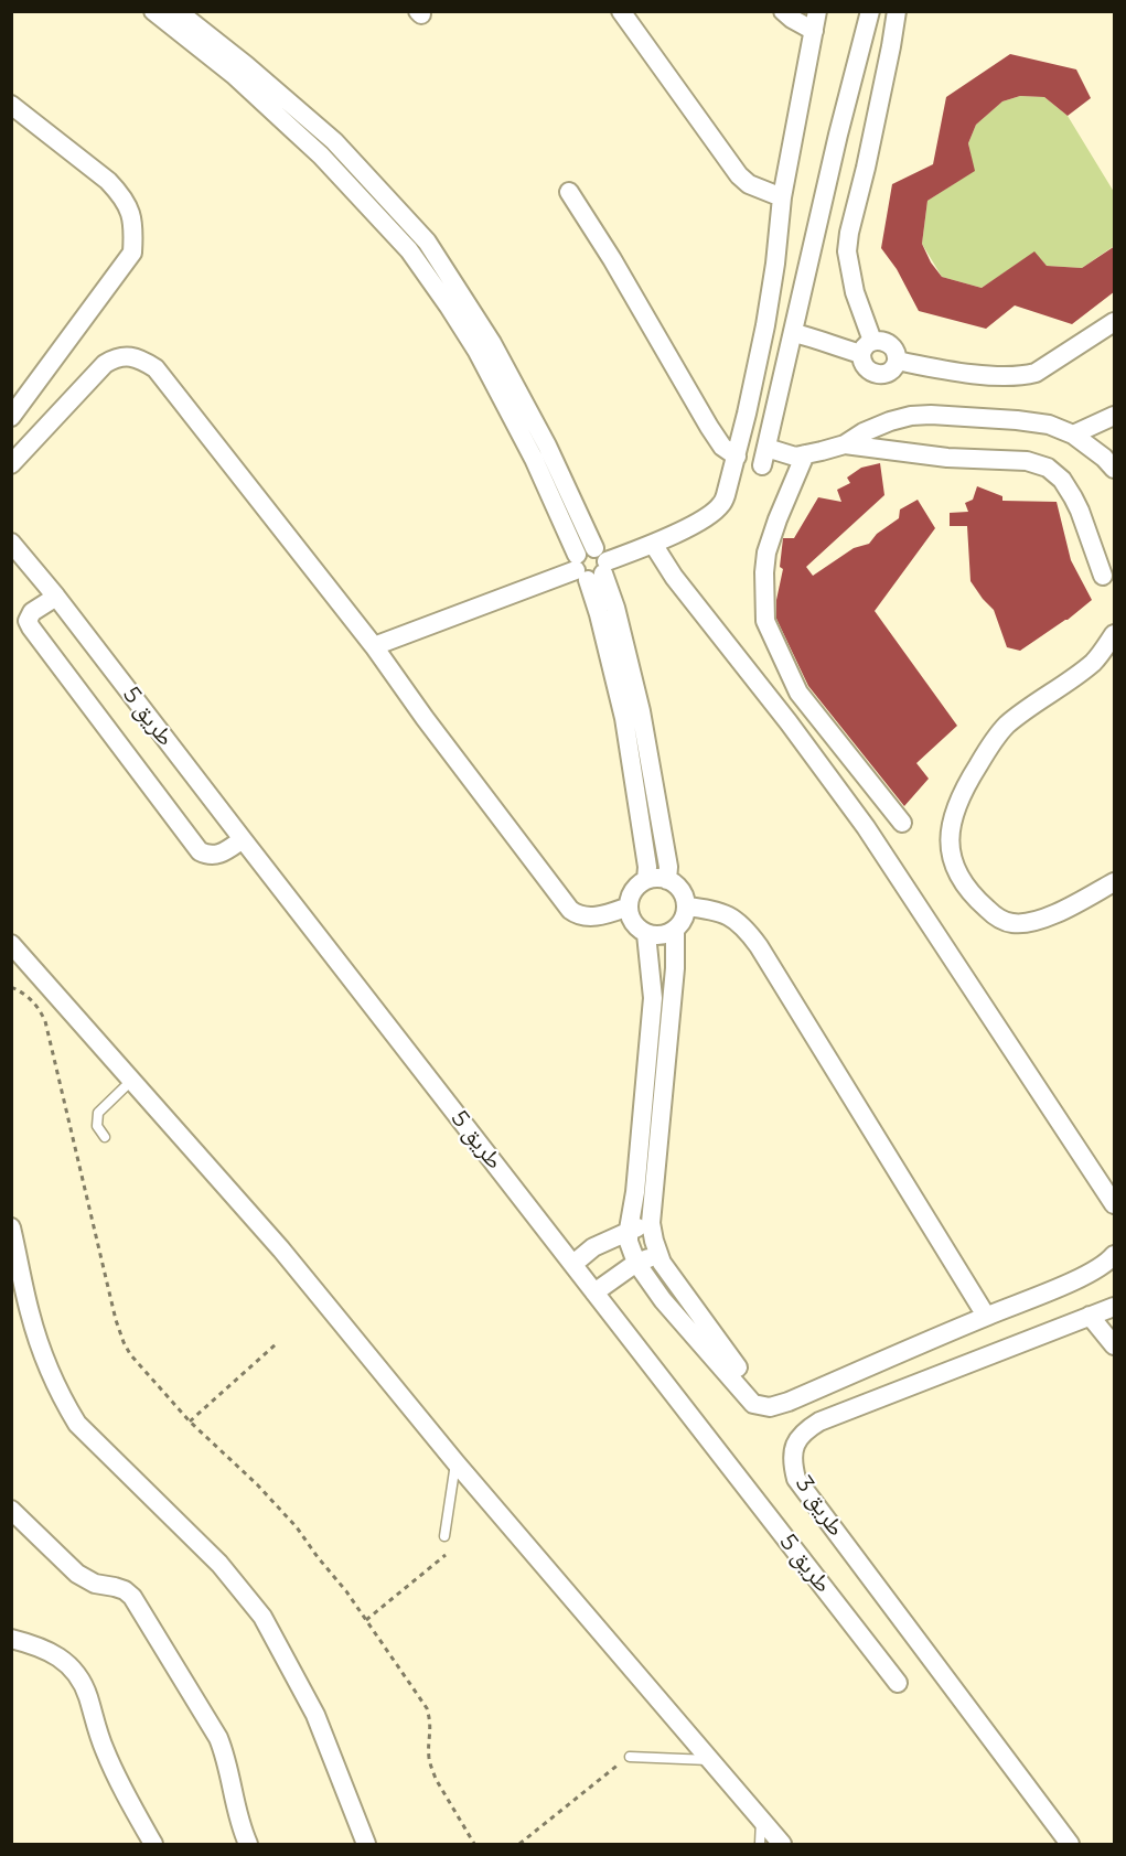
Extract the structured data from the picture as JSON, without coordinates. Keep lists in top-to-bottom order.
{
  "streets": {
    "street": ["طريق 5", "طريق 3"]
  }
}
